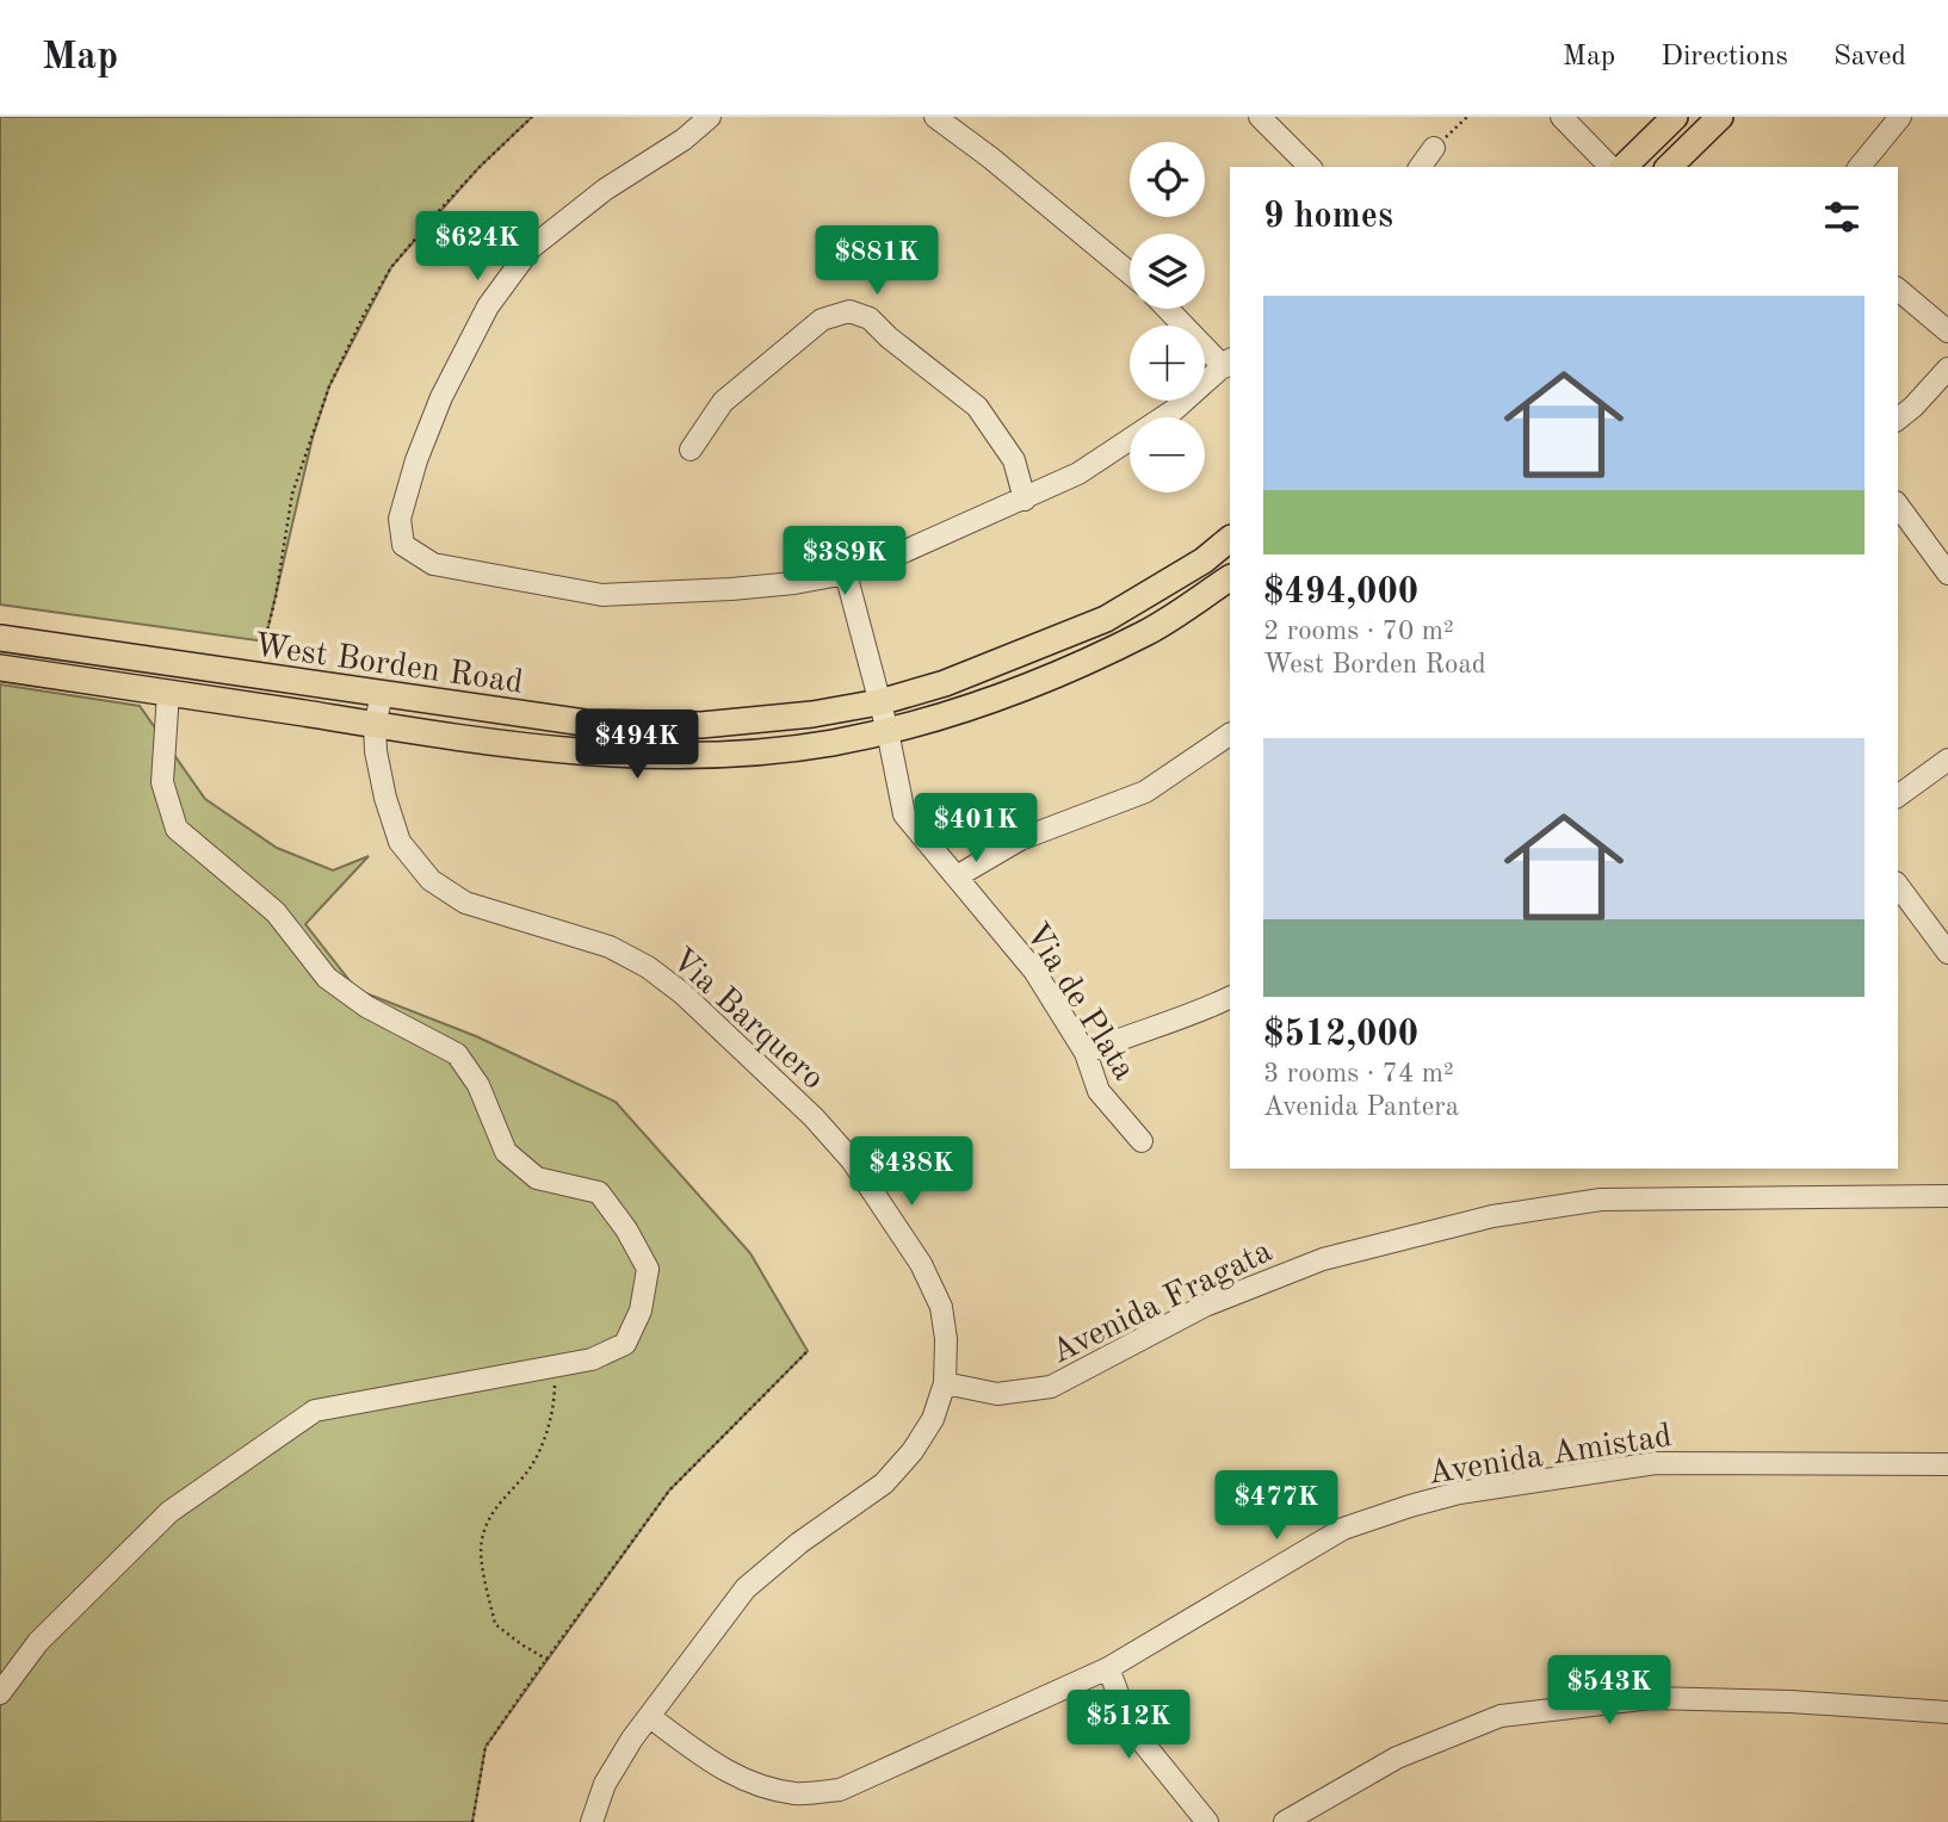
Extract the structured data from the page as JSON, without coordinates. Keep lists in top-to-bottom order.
{
  "streets": {
    "main road": ["West Borden Road"],
    "street": [
      "Via de Plata",
      "Via Barquero",
      "Avenida Fragata",
      "Avenida Amistad"
    ]
  },
  "crossings": [
    ["West Borden Road", "Via de Plata"],
    ["West Borden Road", "Via Barquero"],
    ["Via Barquero", "Avenida Fragata"],
    ["Via Barquero", "Avenida Amistad"]
  ],
  "page": {
    "header": "Map",
    "nav": ["Map", "Directions", "Saved"],
    "map_buttons": ["+", "−"],
    "heading": "9 homes",
    "price": [
      "$624K",
      "$881K",
      "$389K",
      "$494K",
      "$401K",
      "$438K",
      "$477K",
      "$543K",
      "$512K"
    ],
    "list": [
      {
        "name": "$494,000",
        "note": "2 rooms · 70 m² · West Borden Road"
      },
      {
        "name": "$512,000",
        "note": "3 rooms · 74 m² · Avenida Pantera"
      }
    ]
  }
}
